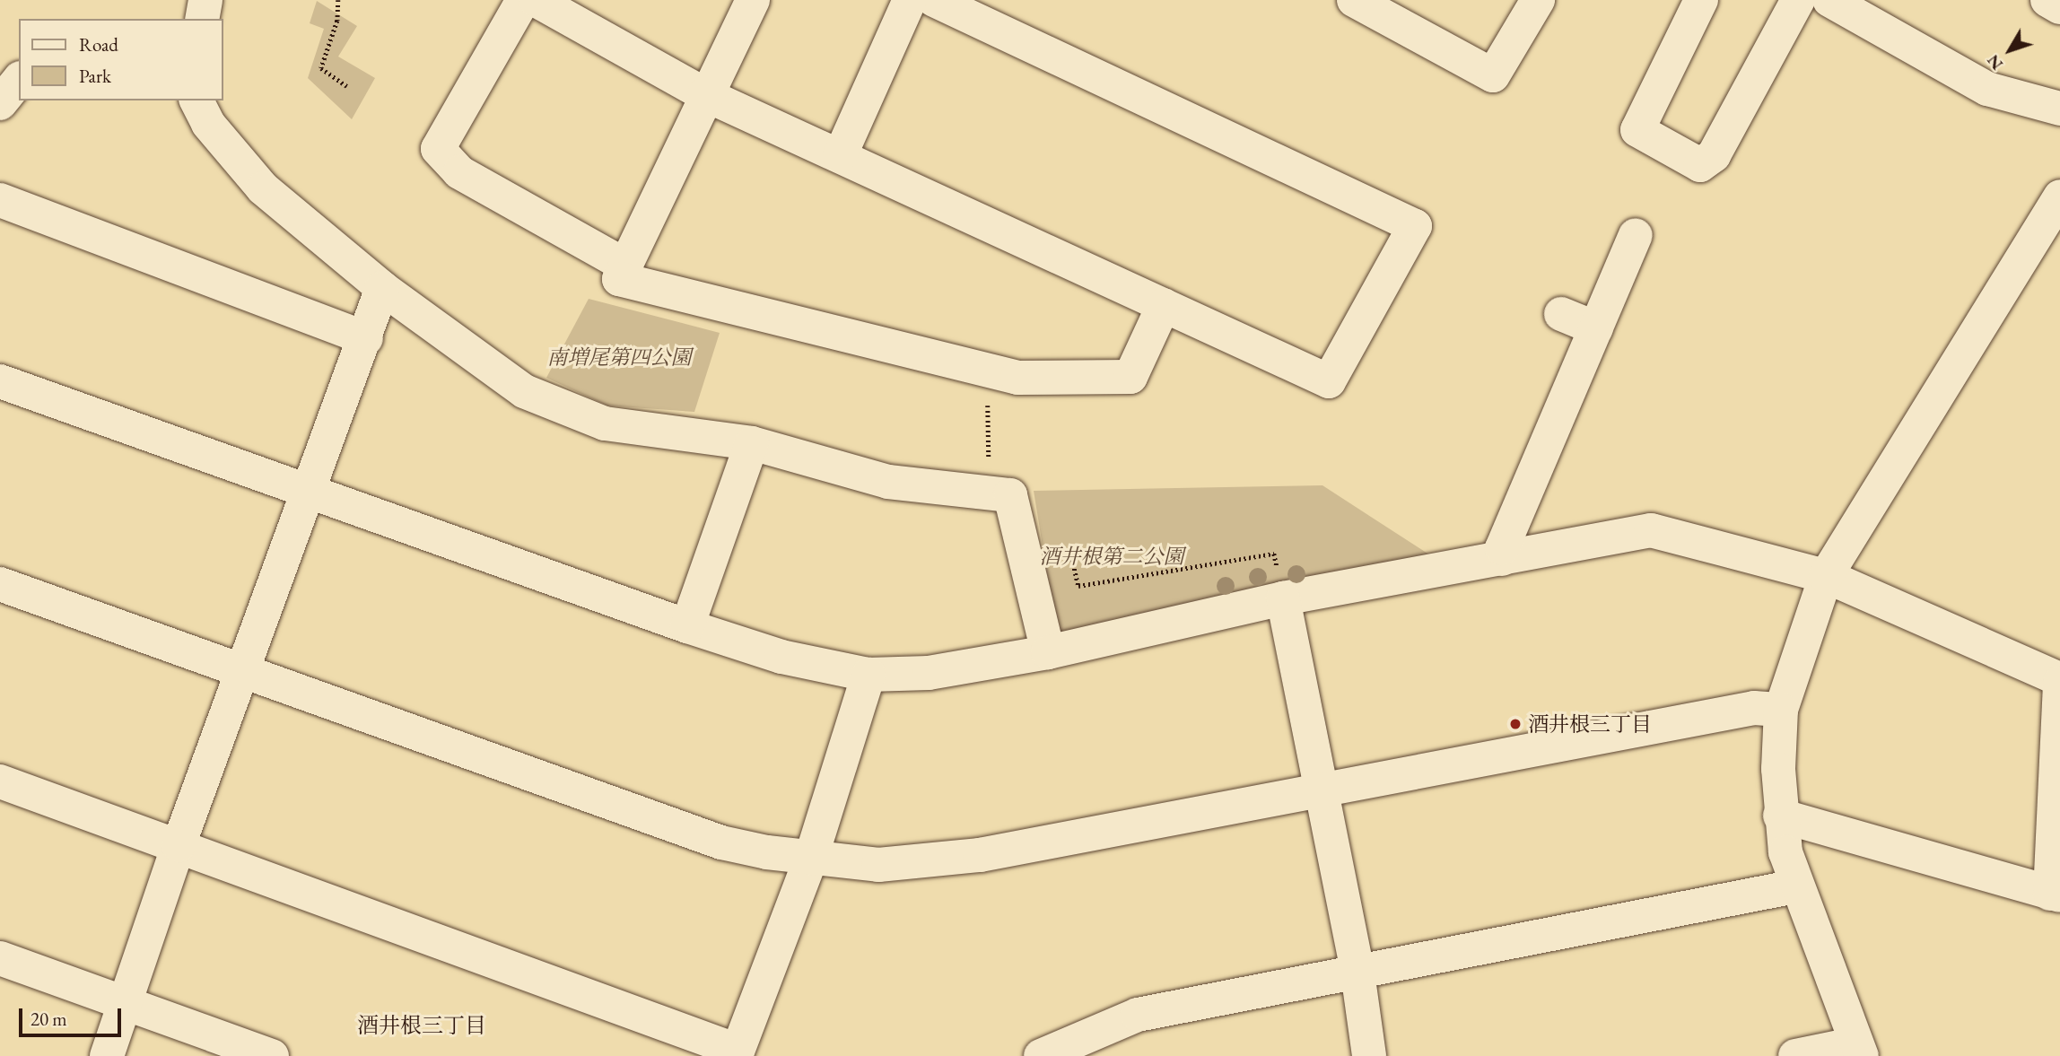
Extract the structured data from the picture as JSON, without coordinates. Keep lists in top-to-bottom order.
{
  "districts": ["酒井根三丁目"],
  "parks": ["南増尾第四公園", "酒井根第二公園"],
  "places": ["酒井根三丁目"],
  "legend": ["Road", "Park"],
  "scale_bar": "20 m",
  "north": "bottom left"
}
